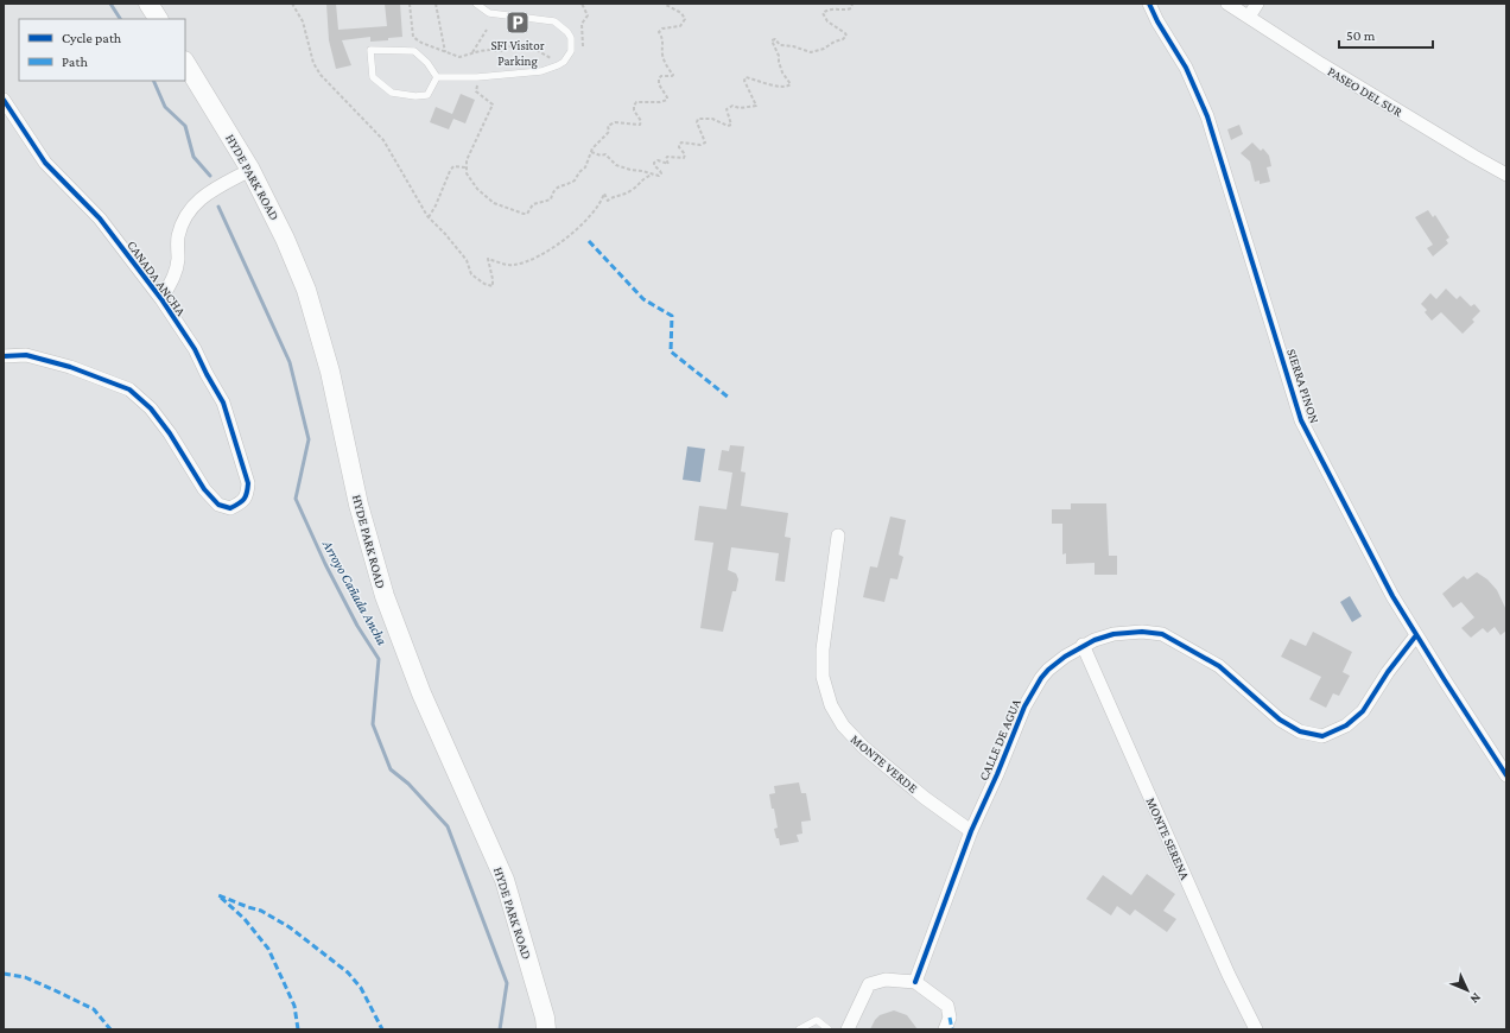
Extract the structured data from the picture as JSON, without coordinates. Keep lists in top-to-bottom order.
{
  "streets": {
    "main road": ["HYDE PARK ROAD"],
    "street": [
      "PASEO DEL SUR",
      "CANADA ANCHA",
      "SIERRA PINON",
      "CALLE DE AGUA",
      "MONTE VERDE",
      "MONTE SERENA"
    ]
  },
  "crossings": [
    ["SIERRA PINON", "CALLE DE AGUA"],
    ["CALLE DE AGUA", "MONTE VERDE"],
    ["CALLE DE AGUA", "MONTE SERENA"]
  ],
  "water": ["Arroyo Cañada Ancha"],
  "places": {
    "parking": ["SFI Visitor Parking"]
  },
  "legend": ["Cycle path", "Path"],
  "scale_bar": "50 m",
  "north": "bottom right"
}
